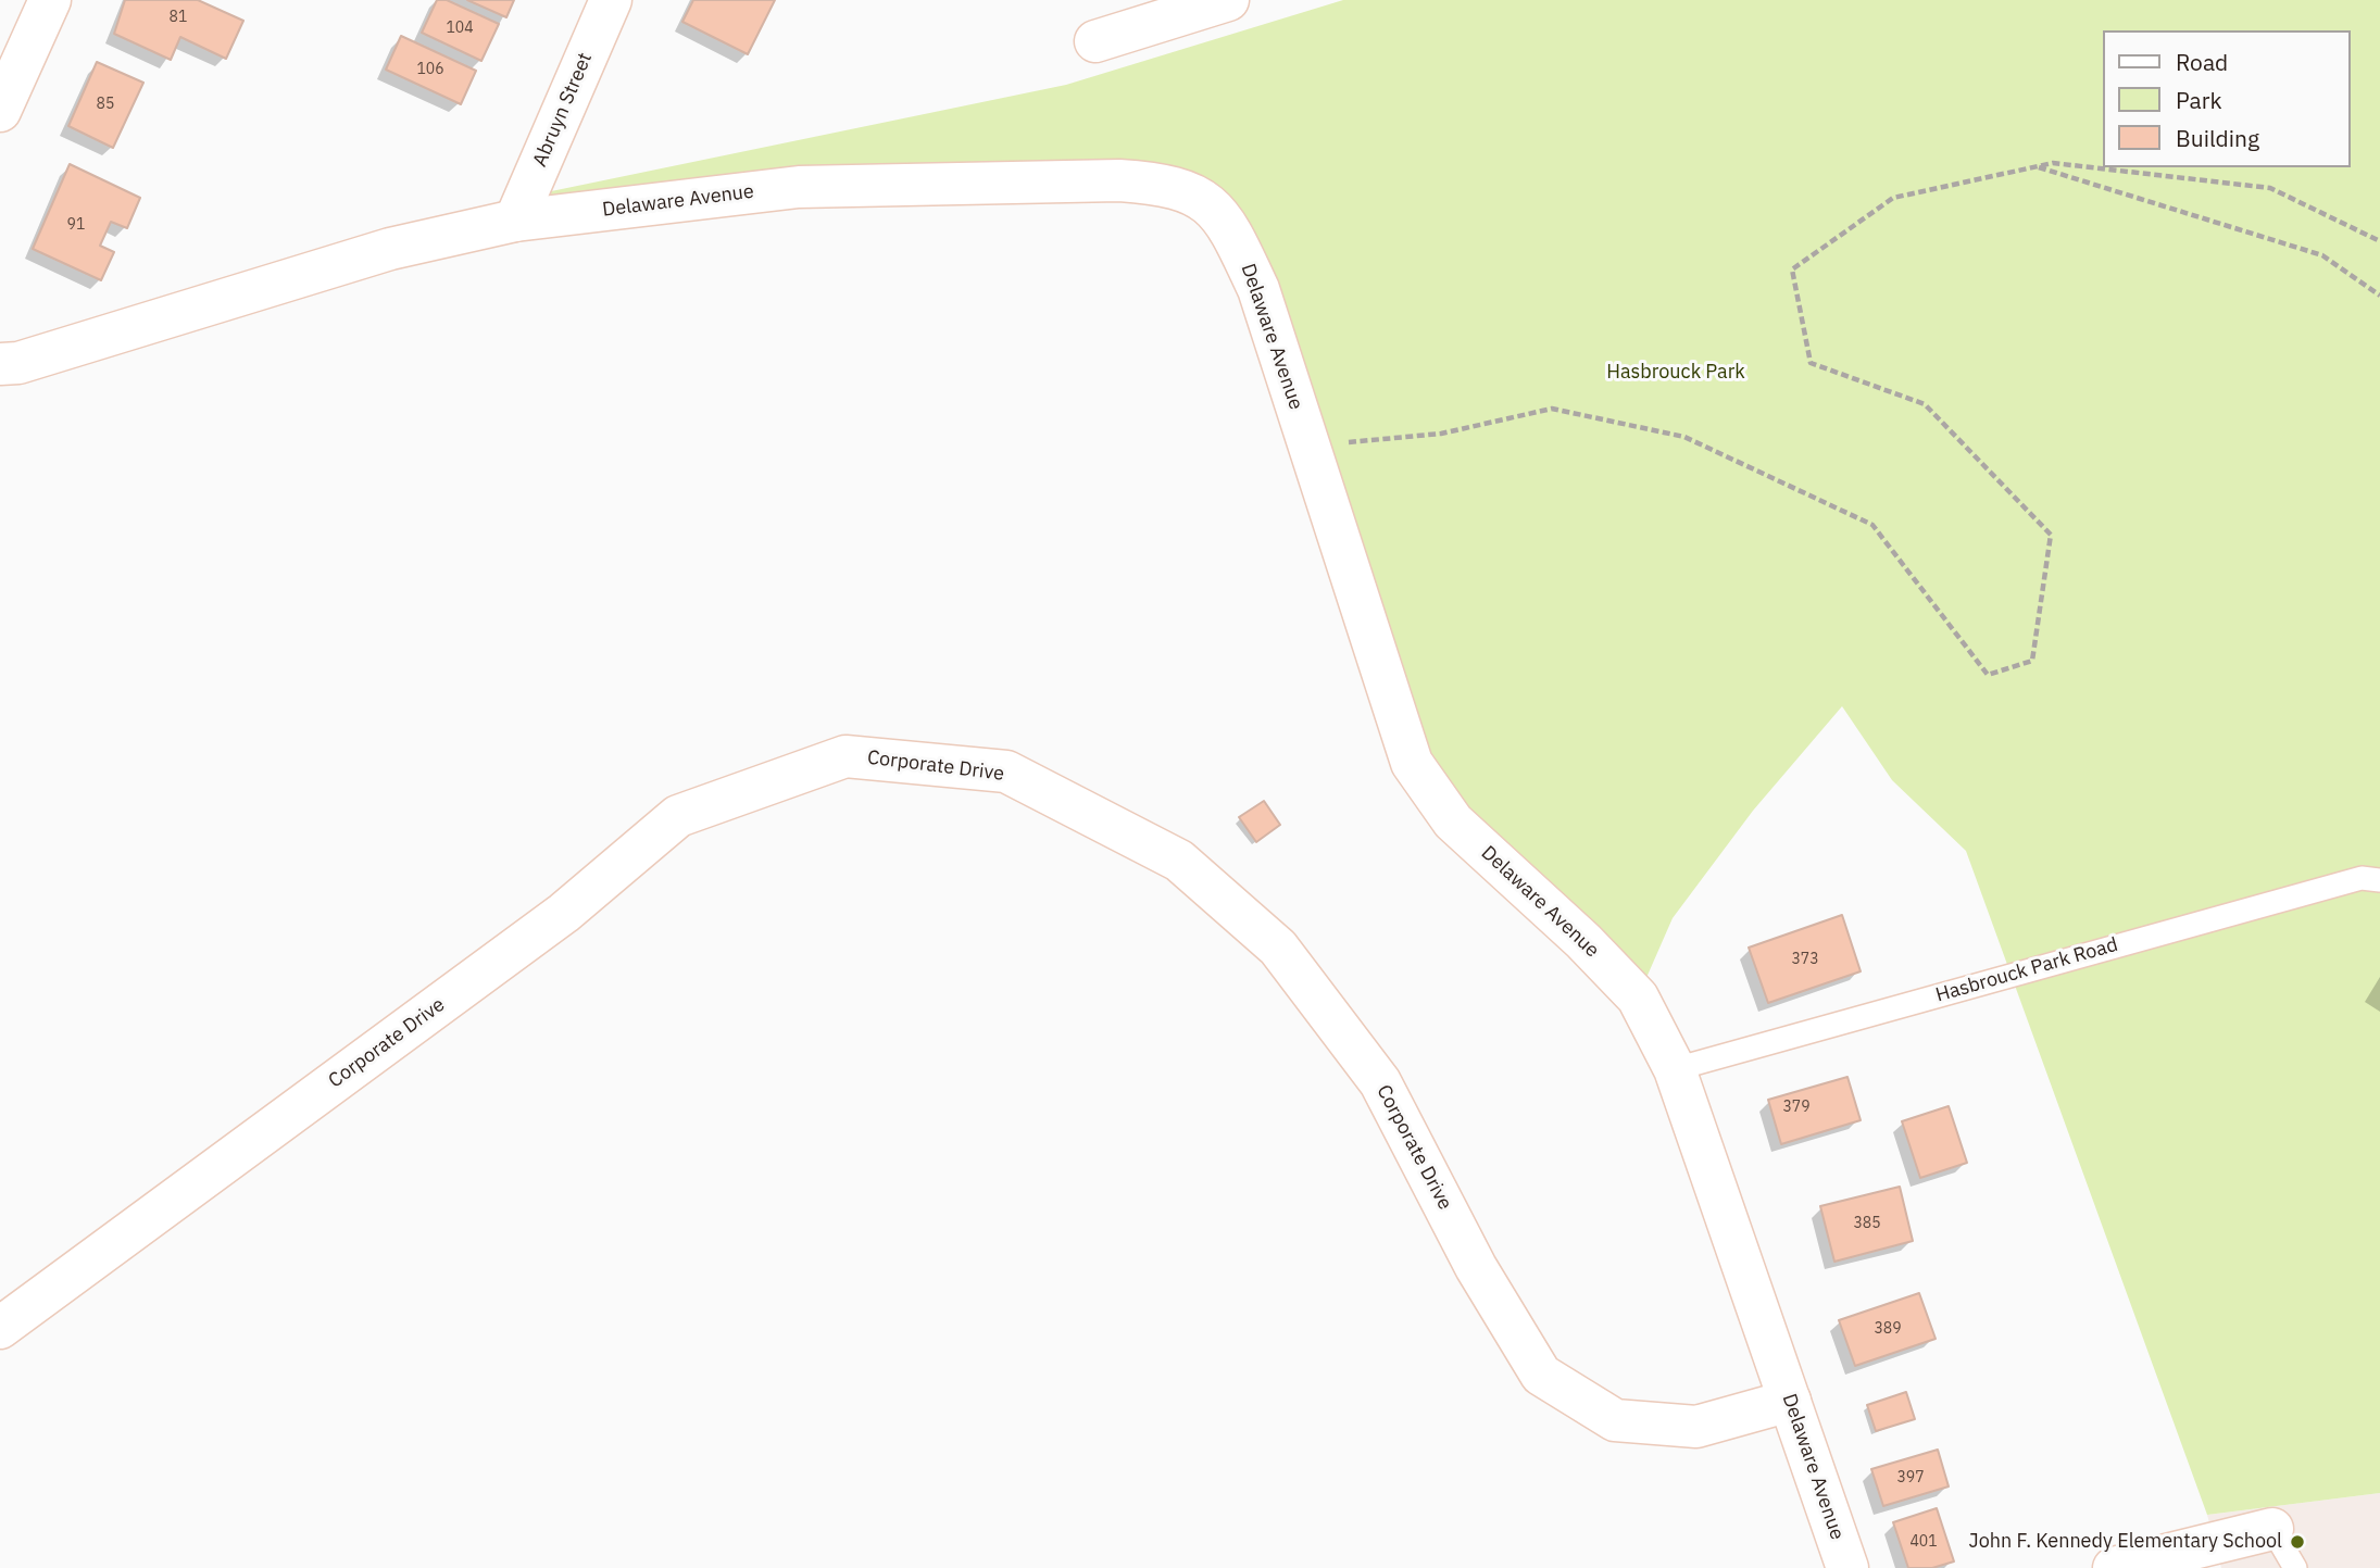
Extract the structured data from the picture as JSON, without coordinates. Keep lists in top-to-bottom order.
{
  "streets": {
    "street": ["Abruyn Street", "Delaware Avenue", "Corporate Drive"],
    "lane": ["Hasbrouck Park Road"]
  },
  "crossings": [
    ["Abruyn Street", "Delaware Avenue"],
    ["Delaware Avenue", "Corporate Drive"],
    ["Delaware Avenue", "Hasbrouck Park Road"]
  ],
  "parks": ["Hasbrouck Park"],
  "places": ["John F. Kennedy Elementary School"],
  "house_numbers": [
    "81",
    "104",
    "106",
    "85",
    "91",
    "373",
    "379",
    "385",
    "389",
    "397",
    "401"
  ],
  "legend": ["Road", "Park", "Building"]
}
